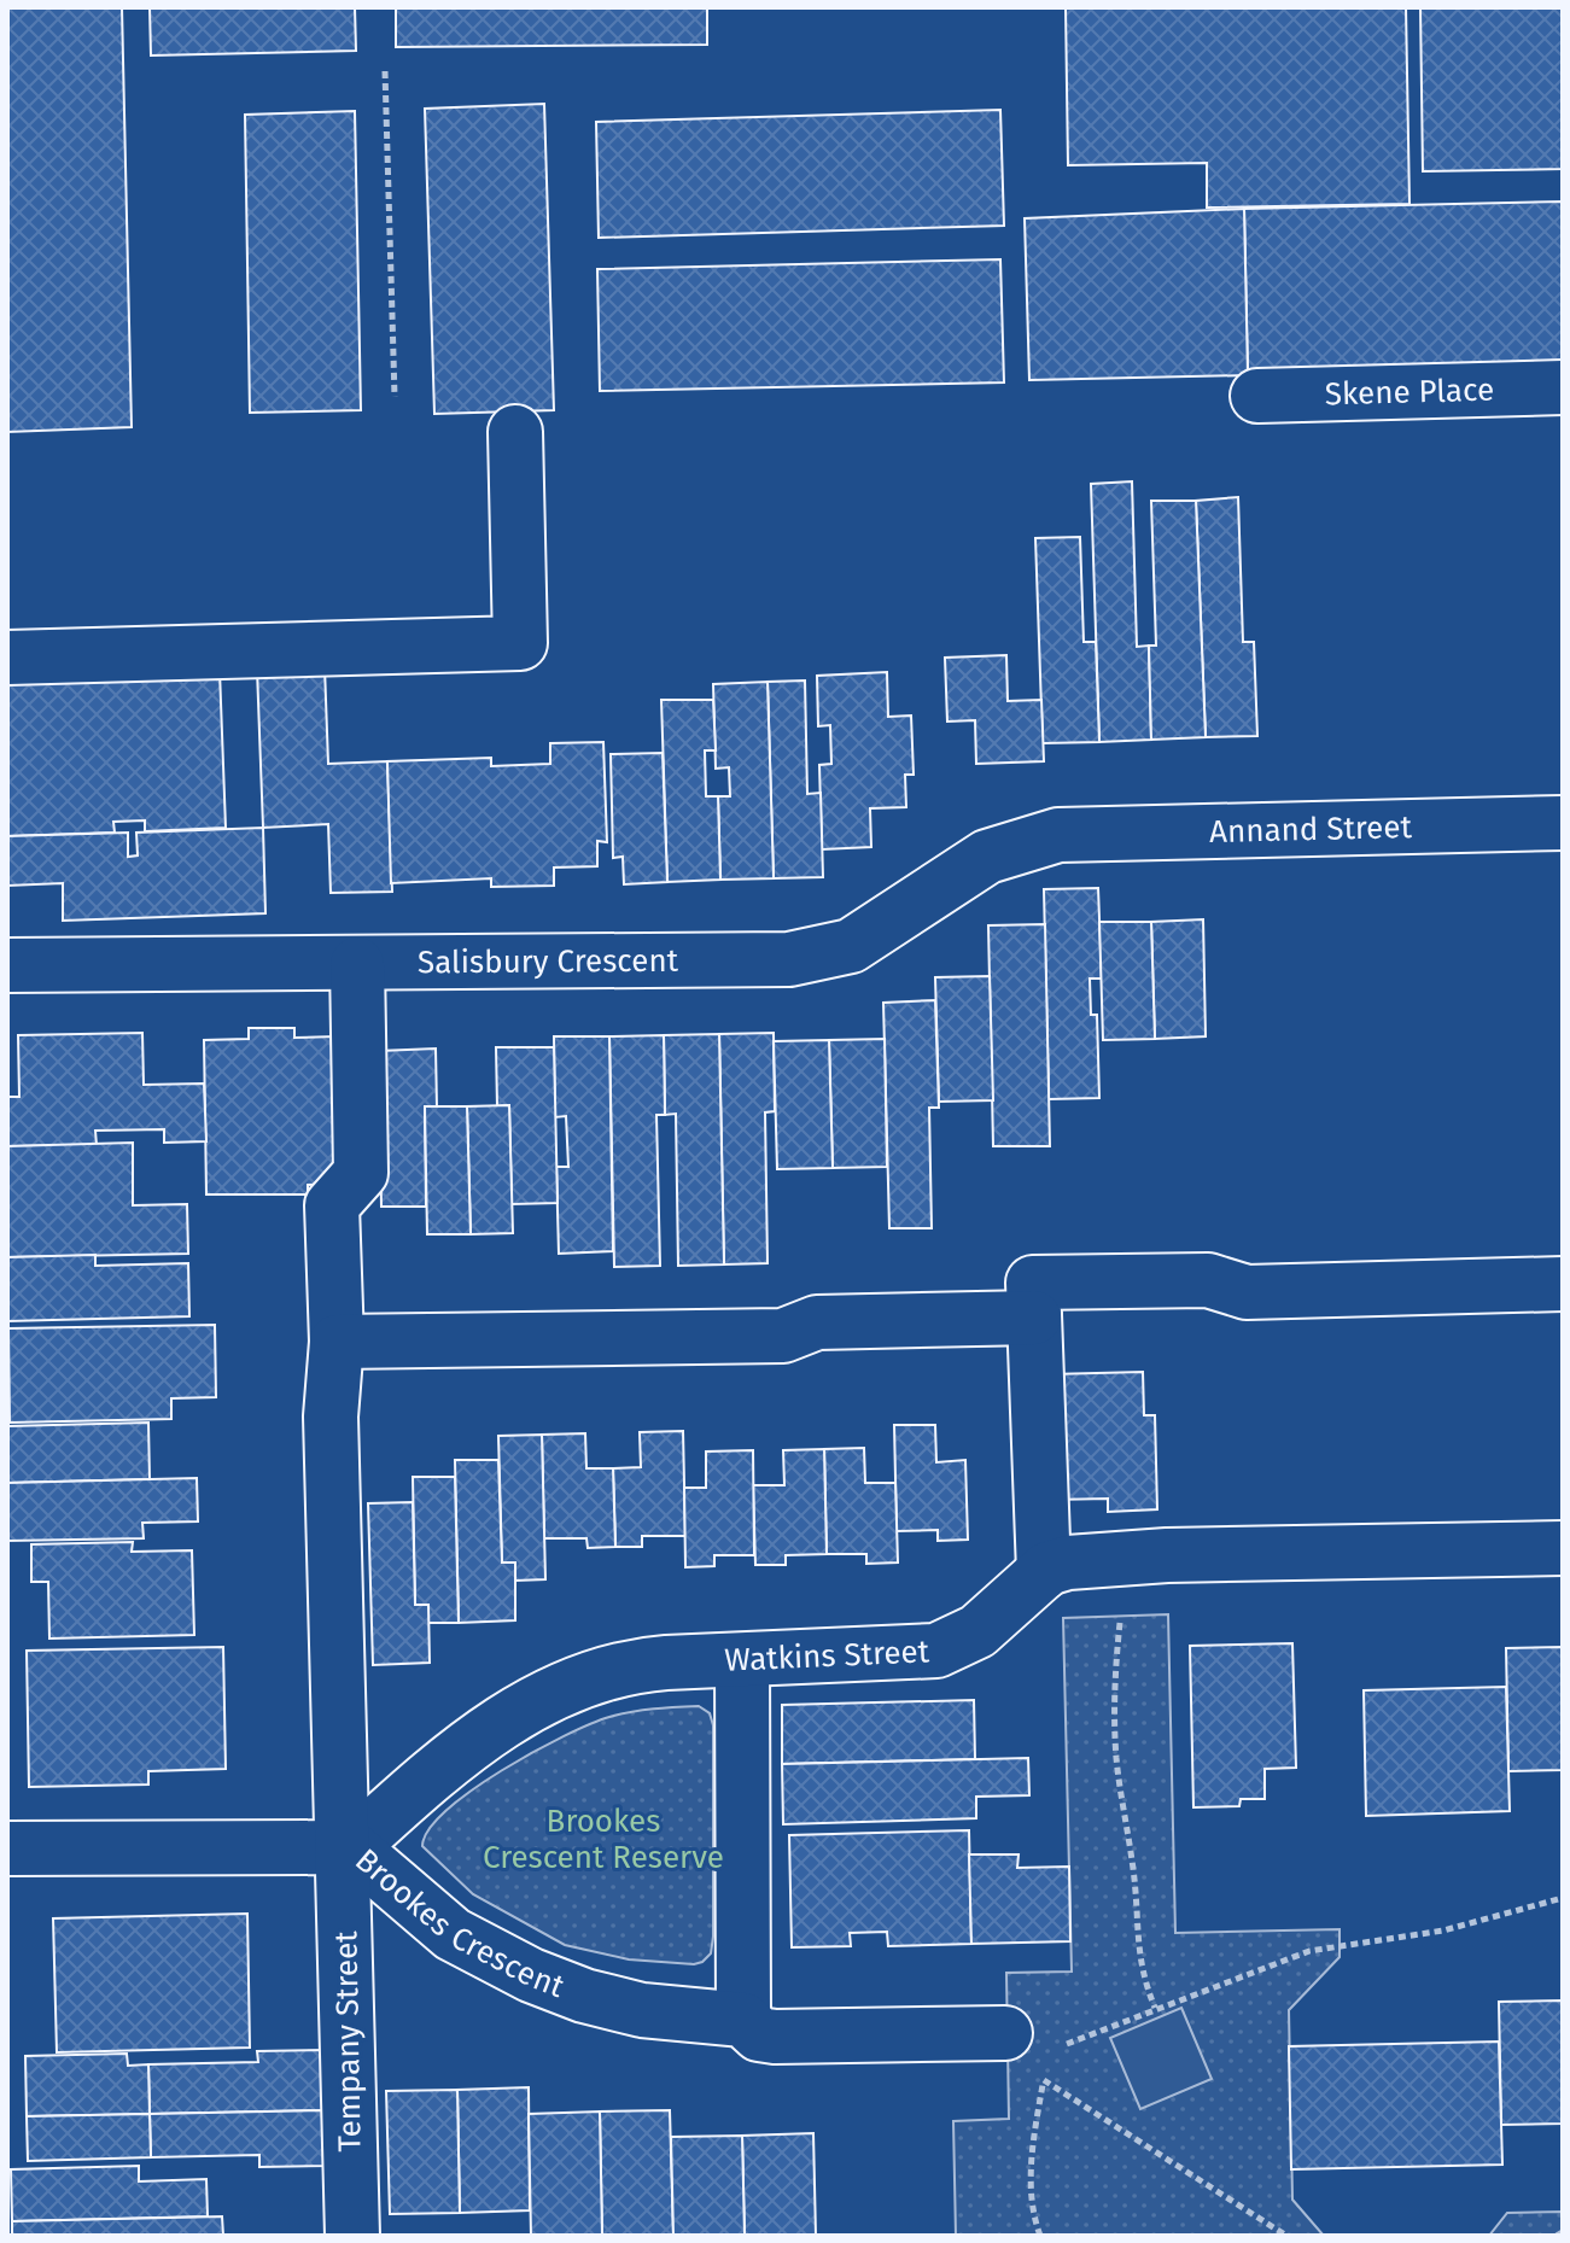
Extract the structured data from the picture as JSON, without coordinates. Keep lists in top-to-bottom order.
{
  "streets": {
    "street": [
      "Skene Place",
      "Annand Street",
      "Salisbury Crescent",
      "Watkins Street",
      "Brookes Crescent",
      "Tempany Street"
    ]
  },
  "crossings": [
    ["Annand Street", "Salisbury Crescent"],
    ["Salisbury Crescent", "Tempany Street"],
    ["Watkins Street", "Brookes Crescent"],
    ["Watkins Street", "Tempany Street"],
    ["Brookes Crescent", "Tempany Street"]
  ],
  "parks": ["Brookes Crescent Reserve"]
}
